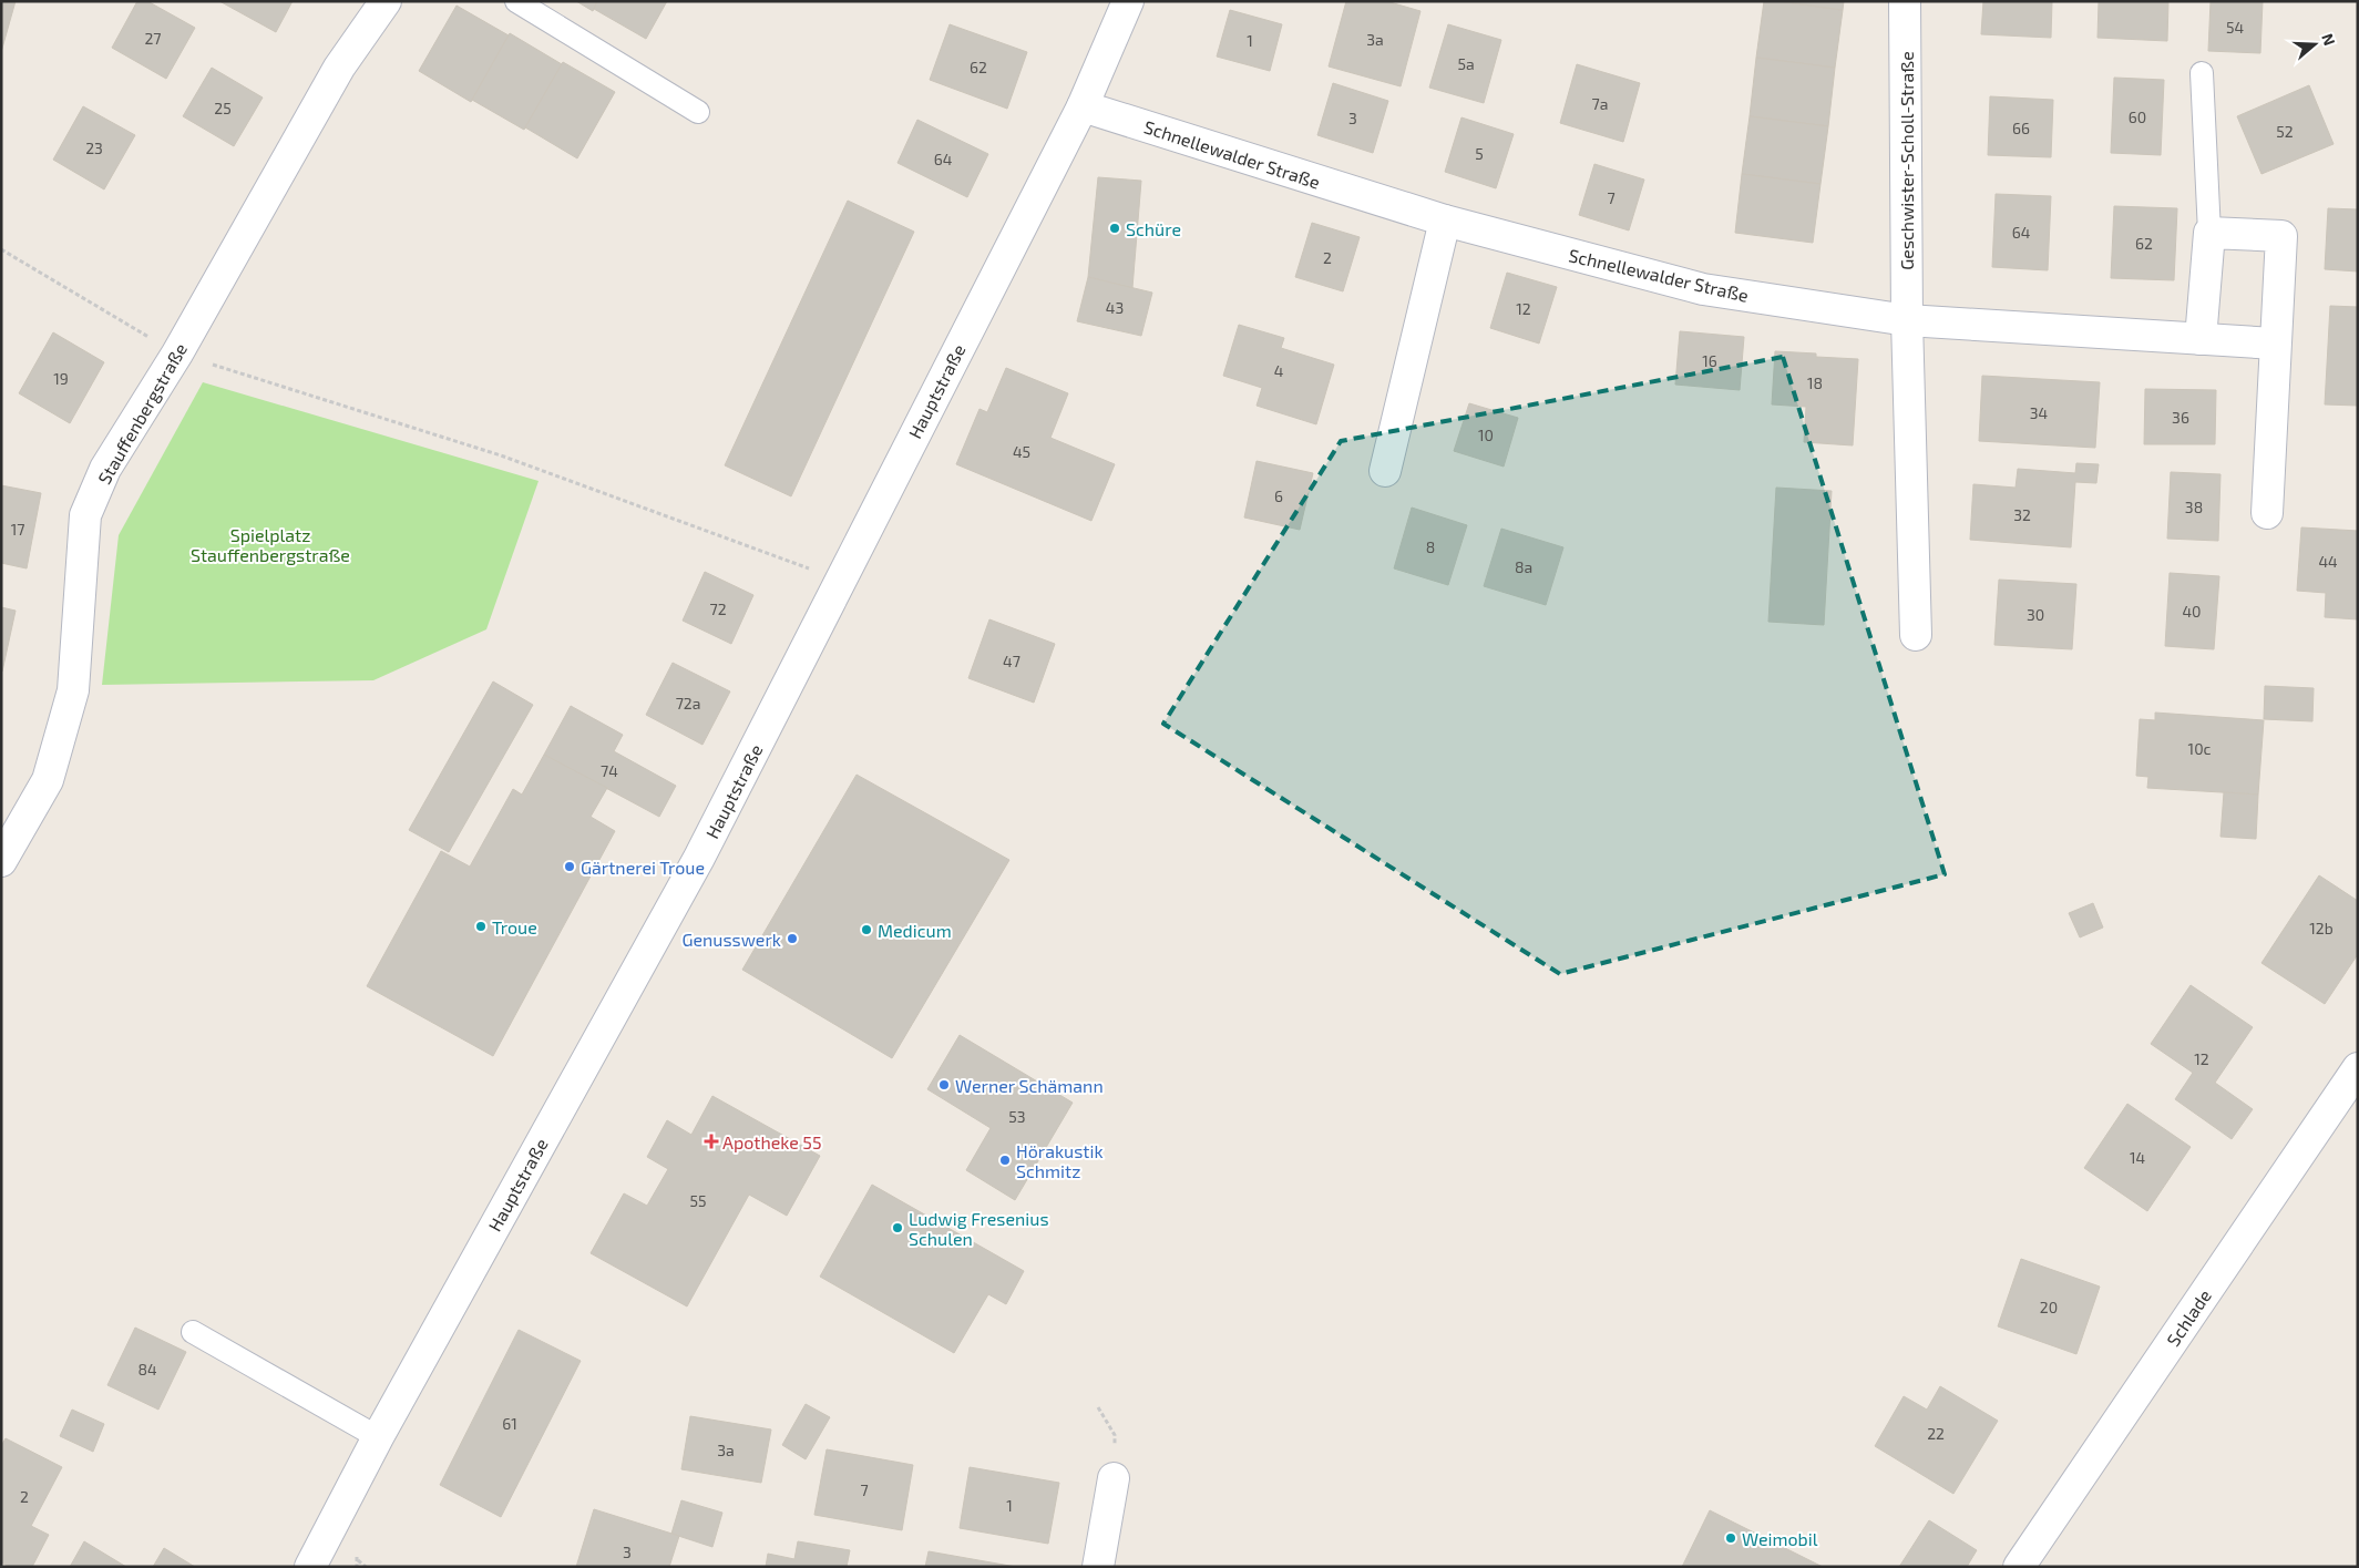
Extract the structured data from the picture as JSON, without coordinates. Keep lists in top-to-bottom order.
{
  "streets": {
    "street": [
      "Schnellewalder Straße",
      "Geschwister-Scholl-Straße",
      "Hauptstraße",
      "Stauffenbergstraße",
      "Schlade"
    ]
  },
  "crossings": [
    ["Schnellewalder Straße", "Geschwister-Scholl-Straße"],
    ["Schnellewalder Straße", "Hauptstraße"]
  ],
  "parks": ["Spielplatz Stauffenbergstraße"],
  "places": {
    "other": [
      "Schüre",
      "Gärtnerei Troue",
      "Troue",
      "Medicum",
      "Genusswerk",
      "Werner Schämann",
      "Hörakustik Schmitz",
      "Ludwig Fresenius Schulen",
      "Weimobil"
    ],
    "health": ["Apotheke 55"]
  },
  "house_numbers": [
    "54",
    "27",
    "3a",
    "1",
    "5a",
    "62",
    "7a",
    "25",
    "60",
    "3",
    "66",
    "52",
    "23",
    "5",
    "64",
    "7",
    "64",
    "62",
    "2",
    "43",
    "12",
    "16",
    "4",
    "19",
    "18",
    "34",
    "36",
    "10",
    "45",
    "6",
    "38",
    "32",
    "17",
    "8",
    "44",
    "8a",
    "72",
    "40",
    "30",
    "47",
    "72a",
    "10c",
    "74",
    "12b",
    "12",
    "53",
    "14",
    "55",
    "20",
    "84",
    "61",
    "22",
    "3a",
    "7",
    "2",
    "1",
    "3"
  ],
  "north": "right"
}
